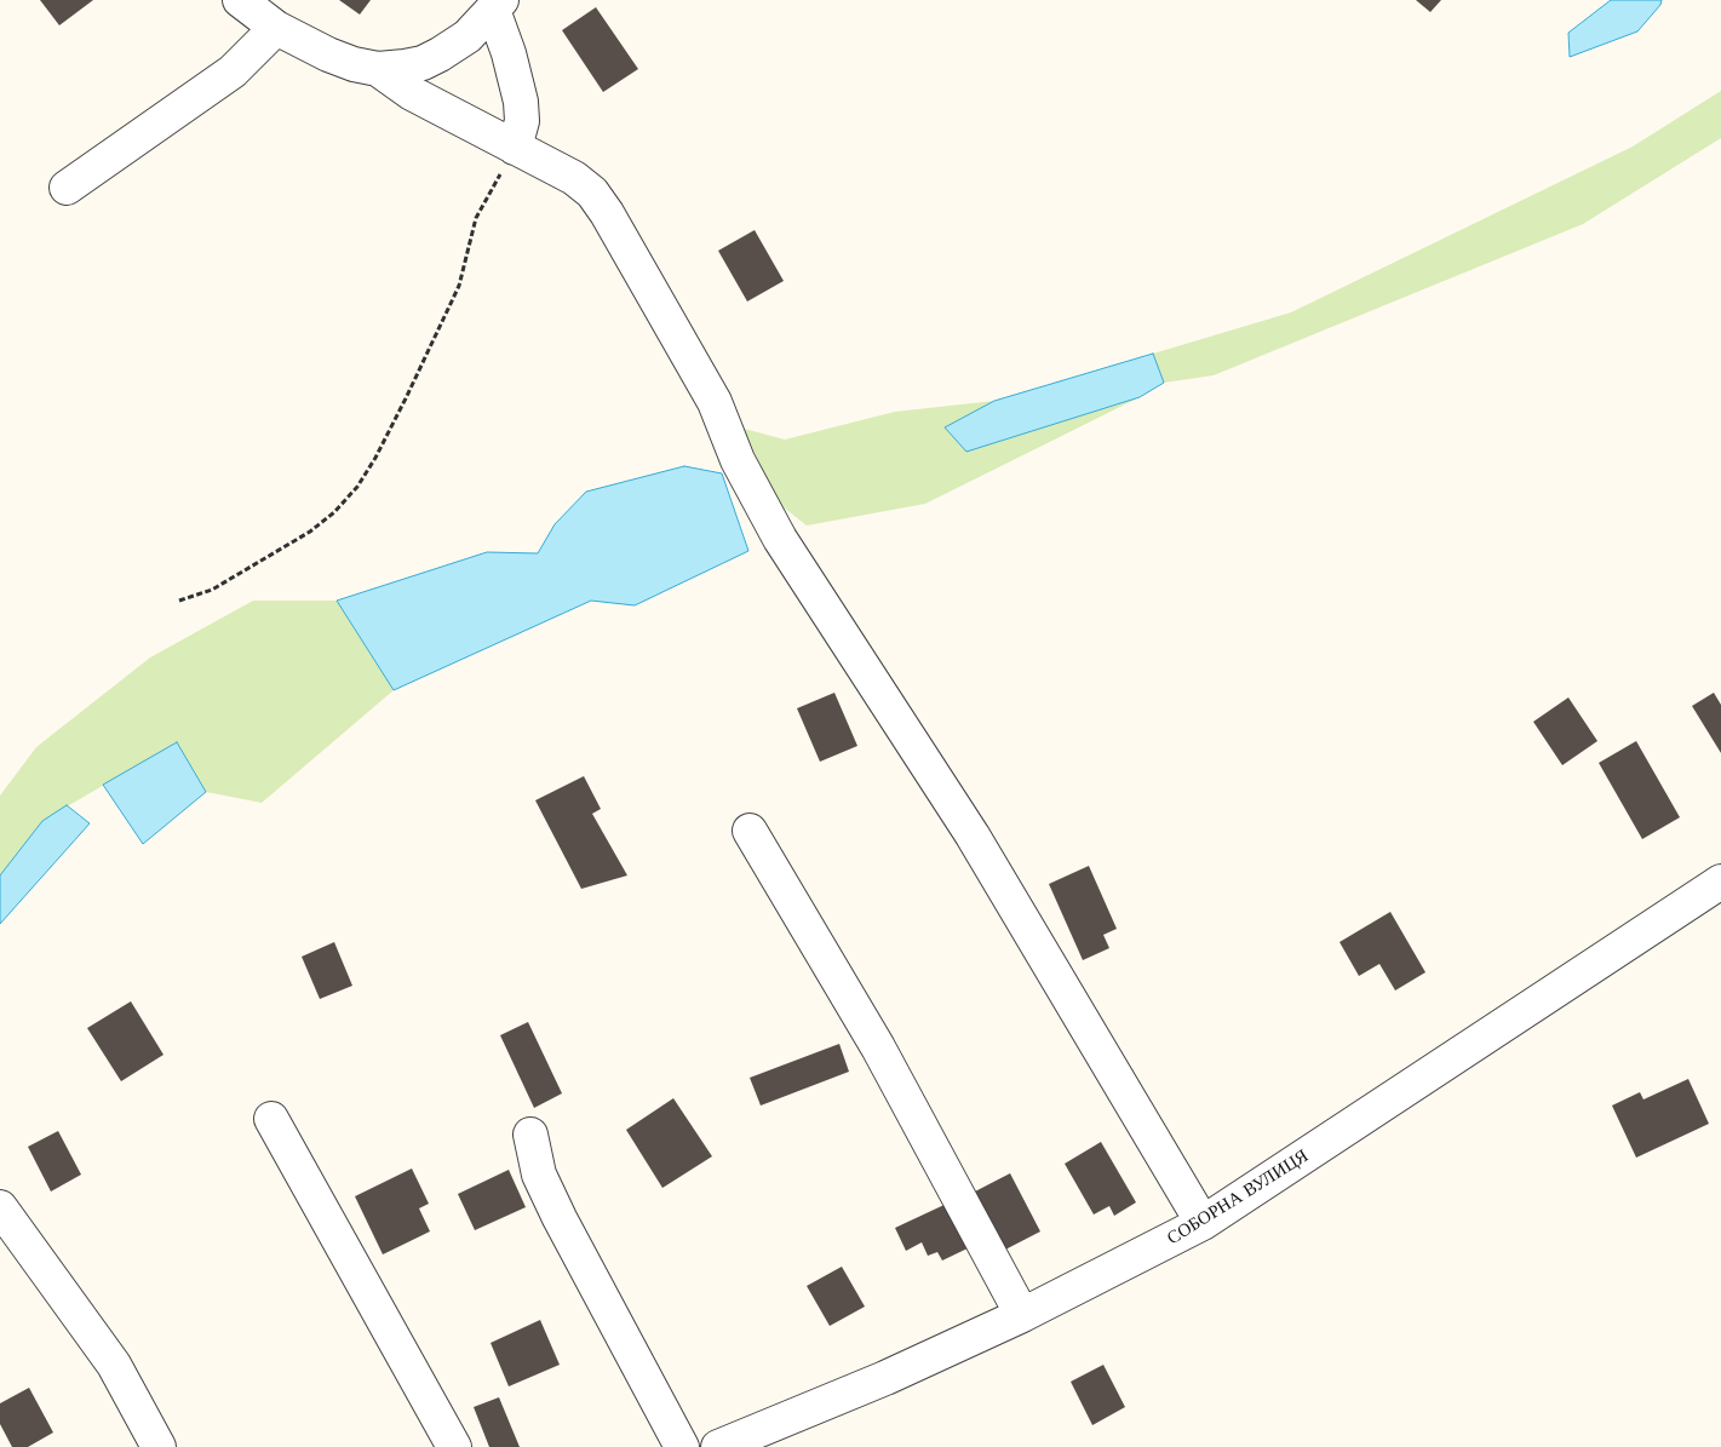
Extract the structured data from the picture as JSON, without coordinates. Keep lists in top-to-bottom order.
{
  "streets": {
    "street": ["СОБОРНА ВУЛИЦЯ"]
  }
}
